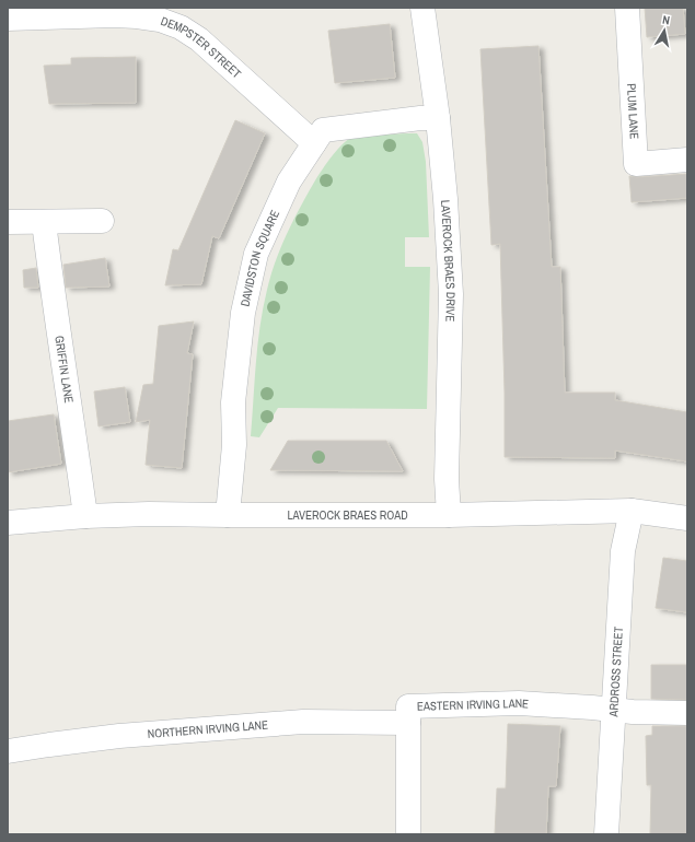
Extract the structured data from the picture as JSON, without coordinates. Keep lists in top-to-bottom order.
{
  "streets": {
    "street": [
      "DEMPSTER STREET",
      "PLUM LANE",
      "DAVIDSTON SQUARE",
      "LAVEROCK BRAES DRIVE",
      "GRIFFIN LANE",
      "LAVEROCK BRAES ROAD",
      "ARDROSS STREET",
      "EASTERN IRVING LANE",
      "NORTHERN IRVING LANE"
    ]
  },
  "crossings": [
    ["DEMPSTER STREET", "DAVIDSTON SQUARE"],
    ["DAVIDSTON SQUARE", "LAVEROCK BRAES DRIVE"],
    ["DAVIDSTON SQUARE", "LAVEROCK BRAES ROAD"],
    ["LAVEROCK BRAES DRIVE", "LAVEROCK BRAES ROAD"],
    ["GRIFFIN LANE", "LAVEROCK BRAES ROAD"],
    ["LAVEROCK BRAES ROAD", "ARDROSS STREET"],
    ["ARDROSS STREET", "EASTERN IRVING LANE"],
    ["EASTERN IRVING LANE", "NORTHERN IRVING LANE"]
  ],
  "north": "top"
}
